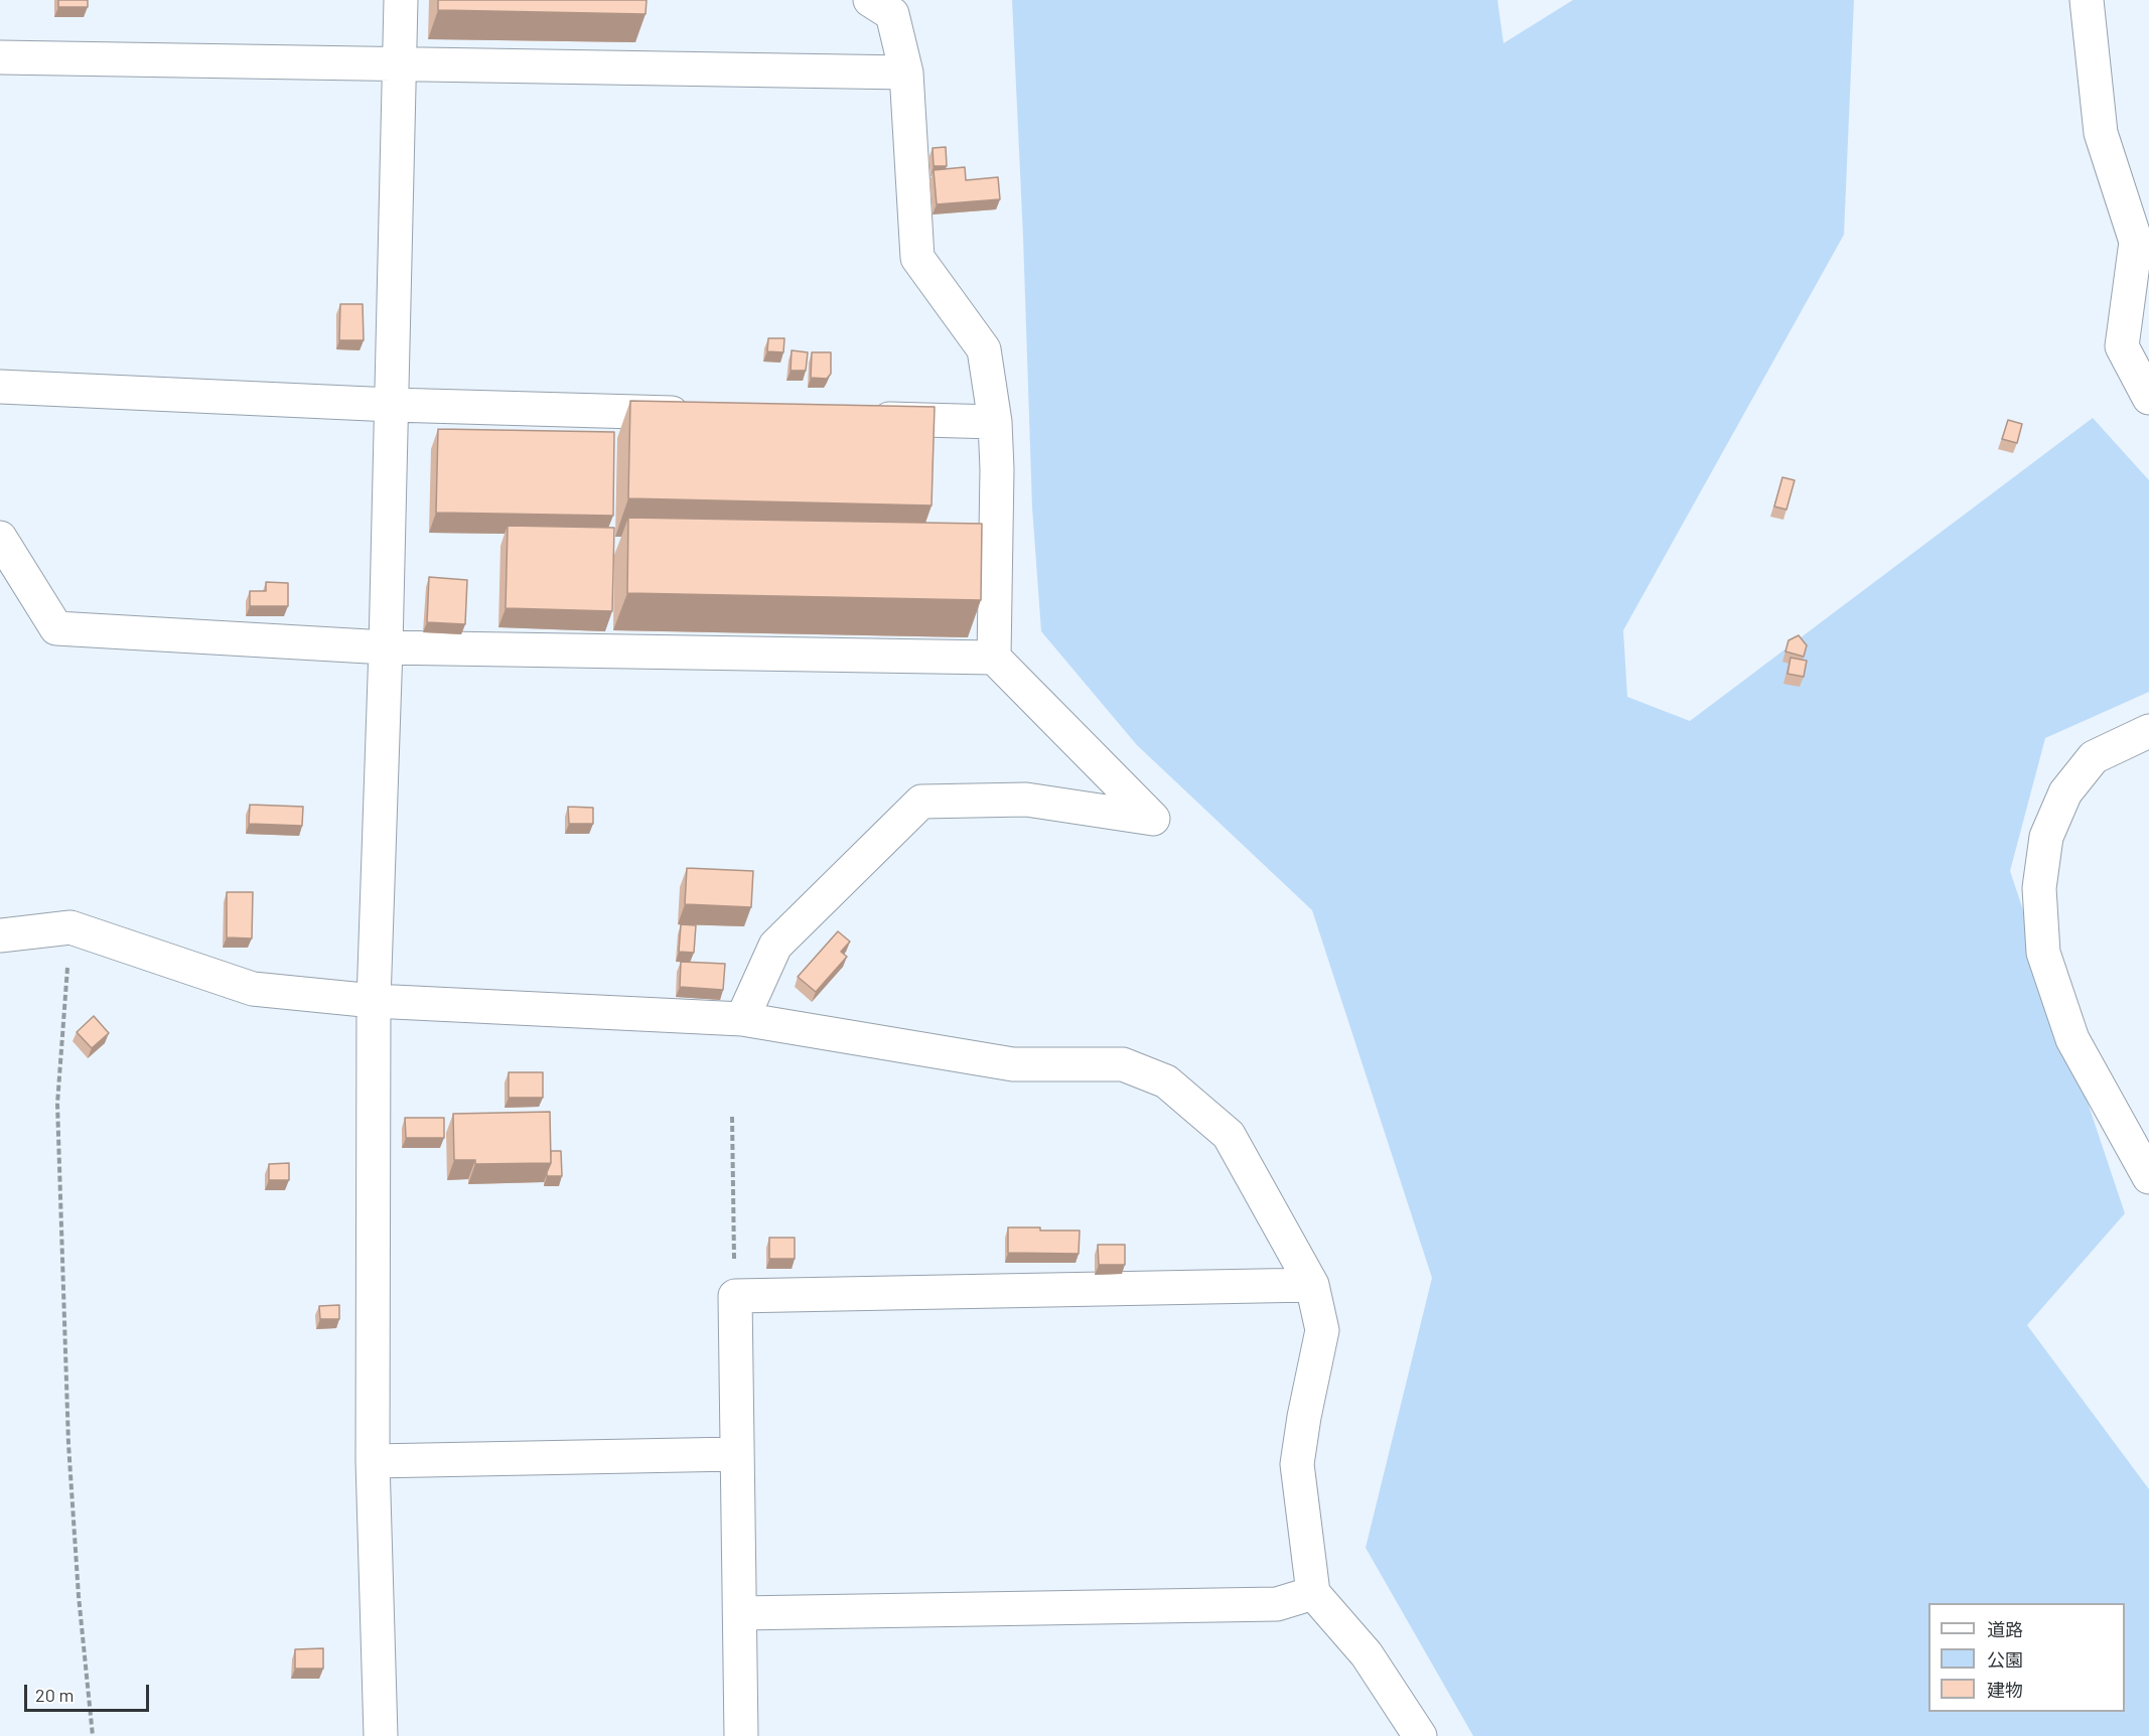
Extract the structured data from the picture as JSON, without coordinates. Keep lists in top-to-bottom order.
{
  "legend": ["道路", "公園", "建物"],
  "scale_bar": "20 m"
}
